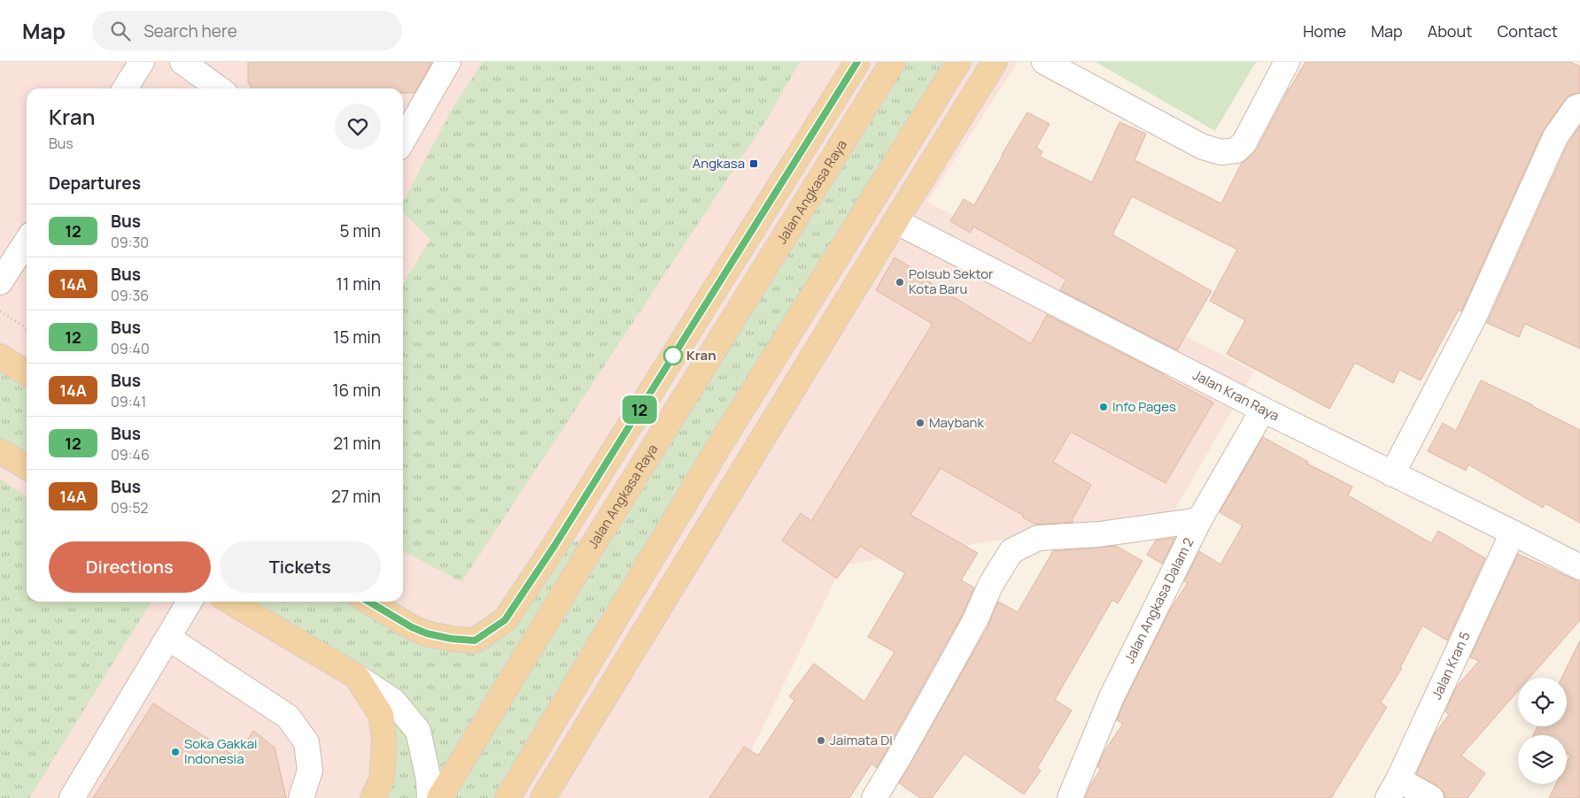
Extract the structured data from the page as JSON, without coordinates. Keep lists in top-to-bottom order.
{
  "streets": {
    "main road": ["Jalan Angkasa Raya"],
    "street": ["Jalan Kran Raya", "Jalan Angkasa Dalam 2", "Jalan Kran 5"]
  },
  "crossings": [
    ["Jalan Kran Raya", "Jalan Angkasa Dalam 2"],
    ["Jalan Kran Raya", "Jalan Kran 5"]
  ],
  "places": {
    "transit": ["Angkasa"],
    "other": [
      "Polsub Sektor Kota Baru",
      "Kran",
      "Info Pages",
      "Maybank",
      "Jaimata Di",
      "Soka Gakkai Indonesia"
    ]
  },
  "lines": ["bus line 12"],
  "page": {
    "header": "Map",
    "search": "Search here",
    "nav": [
      "Home",
      "Map",
      "About",
      "Contact"
    ],
    "on_map": "12",
    "heading": [
      ["Kran", "Bus"],
      "Departures"
    ],
    "list": [
      {
        "mark": "12",
        "name": "Bus",
        "note": "09:30",
        "value": "5 min"
      },
      {
        "mark": "14A",
        "name": "Bus",
        "note": "09:36",
        "value": "11 min"
      },
      {
        "mark": "12",
        "name": "Bus",
        "note": "09:40",
        "value": "15 min"
      },
      {
        "mark": "14A",
        "name": "Bus",
        "note": "09:41",
        "value": "16 min"
      },
      {
        "mark": "12",
        "name": "Bus",
        "note": "09:46",
        "value": "21 min"
      },
      {
        "mark": "14A",
        "name": "Bus",
        "note": "09:52",
        "value": "27 min"
      }
    ],
    "buttons": ["Directions", "Tickets"]
  }
}
